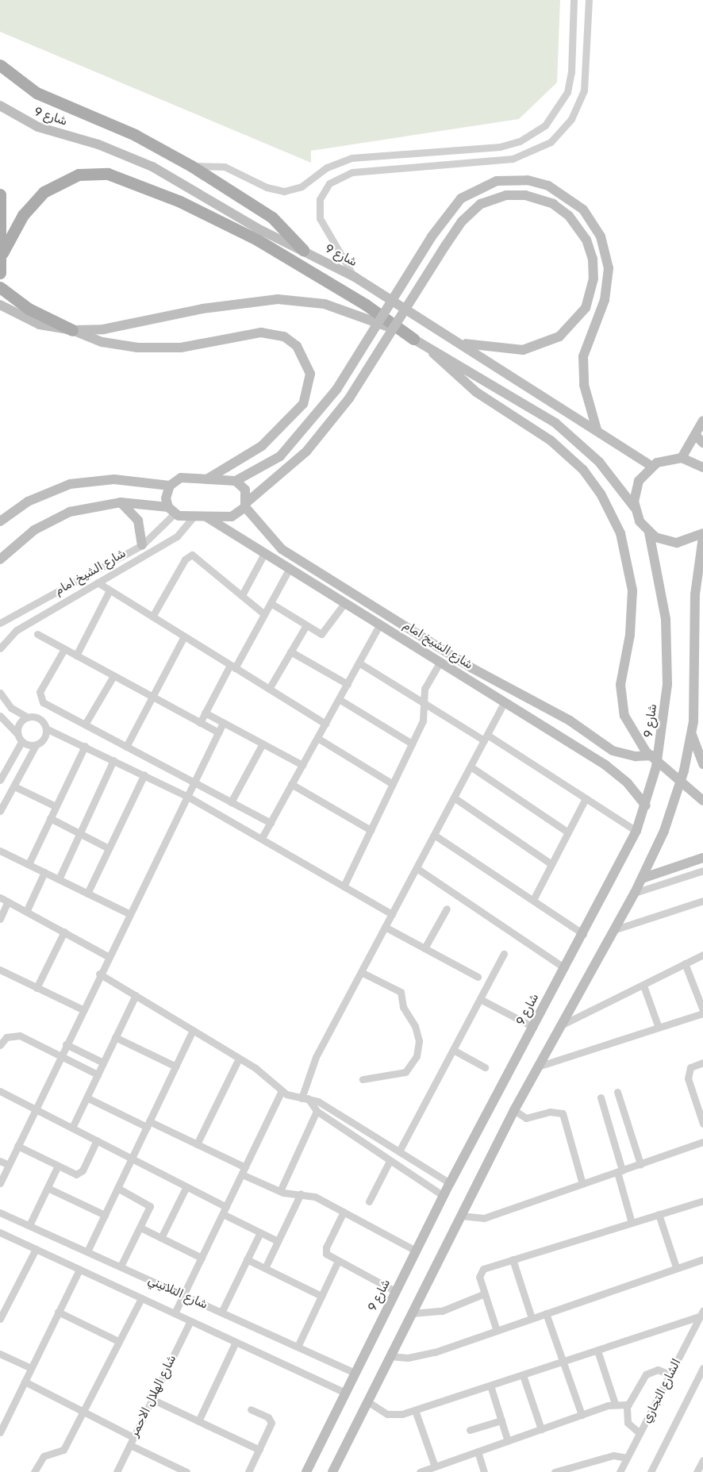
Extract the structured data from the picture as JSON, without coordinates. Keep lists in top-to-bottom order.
{
  "streets": {
    "main road": ["شارع 9", "شارع الشيخ امام"],
    "street": ["شارع التلاتيني", "الشارع التجاري", "شارع الهلال الاحمر"]
  },
  "crossings": [
    ["شارع 9", "شارع الشيخ امام"],
    ["شارع 9", "شارع التلاتيني"],
    ["شارع التلاتيني", "شارع الهلال الاحمر"]
  ]
}
